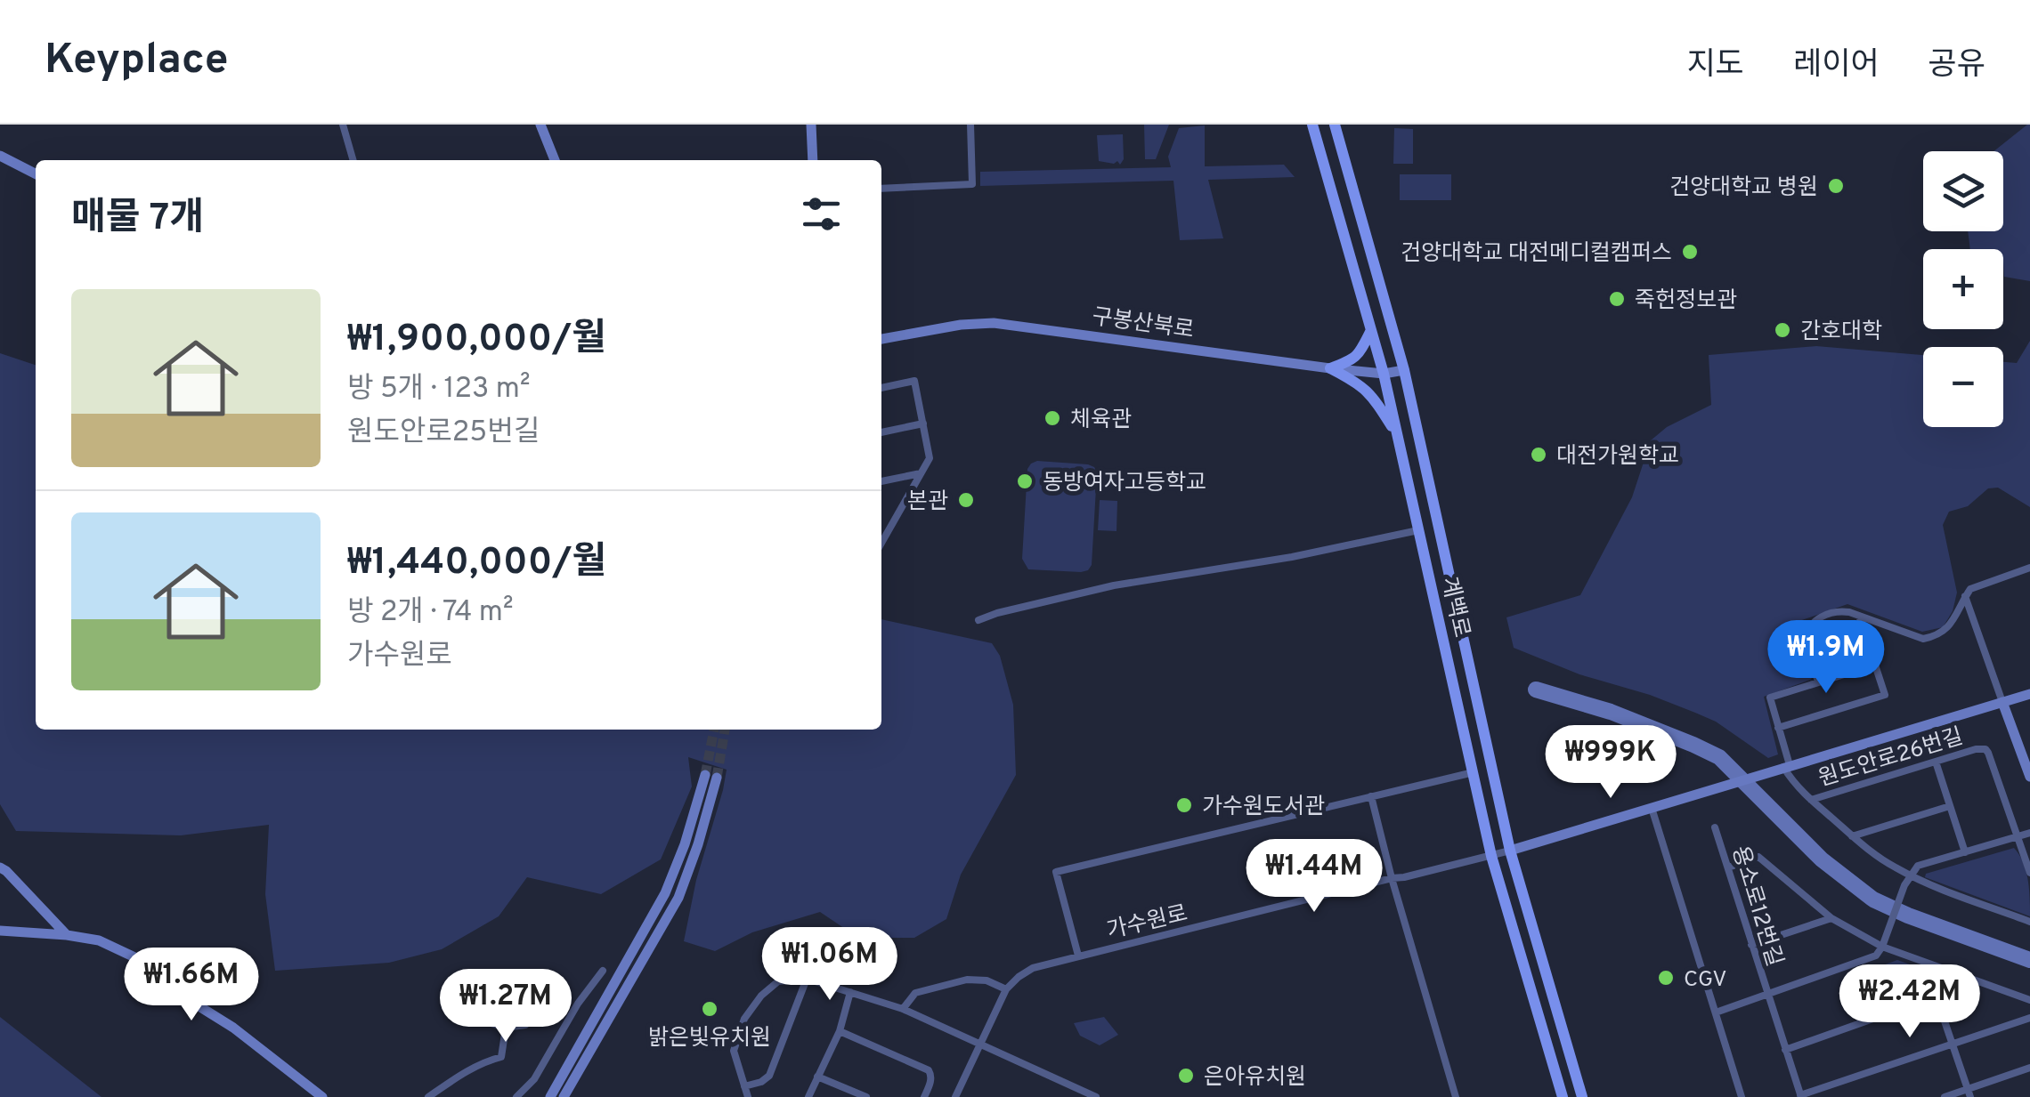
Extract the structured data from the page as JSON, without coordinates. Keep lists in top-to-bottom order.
{
  "streets": {
    "main road": ["구봉산북로", "계백로"],
    "street": ["원도안로26번길", "용소로12번길", "가수원로"]
  },
  "crossings": [
    ["구봉산북로", "계백로"],
    ["계백로", "가수원로"]
  ],
  "places": [
    "건양대학교 병원",
    "건양대학교 대전메디컬캠퍼스",
    "죽헌정보관",
    "간호대학",
    "체육관",
    "대전가원학교",
    "동방여자고등학교",
    "본관",
    "가수원도서관",
    "CGV",
    "밝은빛유치원",
    "은아유치원"
  ],
  "page": {
    "header": "Keyplace",
    "nav": ["지도", "레이어", "공유"],
    "map_buttons": ["+", "−"],
    "heading": "매물 7개",
    "list": [
      {
        "name": "₩1,900,000/월",
        "note": "방 5개 · 123 m² · 원도안로25번길"
      },
      {
        "name": "₩1,440,000/월",
        "note": "방 2개 · 74 m² · 가수원로"
      }
    ],
    "price": [
      "₩1.9M",
      "₩999K",
      "₩1.44M",
      "₩1.06M",
      "₩1.66M",
      "₩2.42M",
      "₩1.27M"
    ]
  }
}
